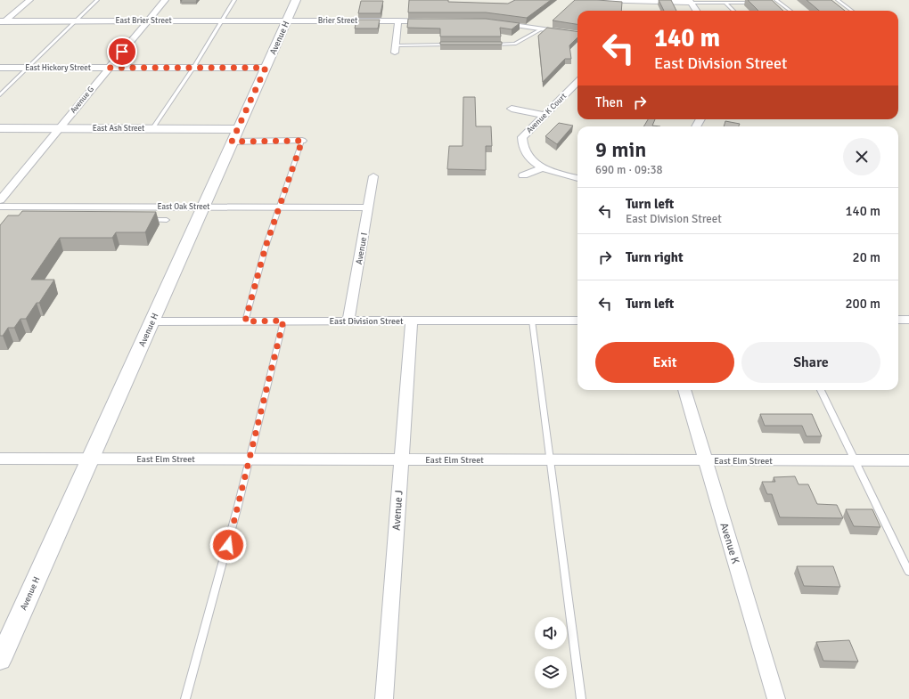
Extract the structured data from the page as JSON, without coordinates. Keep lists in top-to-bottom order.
{
  "streets": {
    "street": [
      "East Brier Street",
      "Brier Street",
      "Avenue H",
      "East Hickory Street",
      "Avenue G",
      "Avenue K Court",
      "East Ash Street",
      "East Oak Street",
      "Avenue I",
      "East Division Street",
      "East Elm Street",
      "Avenue J",
      "Avenue K"
    ]
  },
  "crossings": [
    ["East Brier Street", "Brier Street"],
    ["East Brier Street", "Avenue H"],
    ["East Brier Street", "Avenue G"],
    ["Brier Street", "Avenue H"],
    ["Avenue H", "East Hickory Street"],
    ["Avenue H", "East Ash Street"],
    ["Avenue H", "East Oak Street"],
    ["Avenue H", "East Division Street"],
    ["Avenue H", "East Elm Street"],
    ["East Hickory Street", "Avenue G"],
    ["Avenue G", "East Ash Street"],
    ["East Oak Street", "Avenue I"],
    ["Avenue I", "East Division Street"],
    ["East Division Street", "Avenue J"],
    ["East Elm Street", "Avenue J"],
    ["East Elm Street", "Avenue K"]
  ],
  "page": {
    "turn": ["140 m", "East Division Street"],
    "then": "Then",
    "heading": ["9 min", "690 m · 09:38"],
    "list": [
      {
        "name": "Turn left",
        "note": "East Division Street",
        "value": "140 m"
      },
      {
        "name": "Turn right",
        "value": "20 m"
      },
      {
        "name": "Turn left",
        "value": "200 m"
      }
    ],
    "buttons": ["Exit", "Share"]
  }
}
